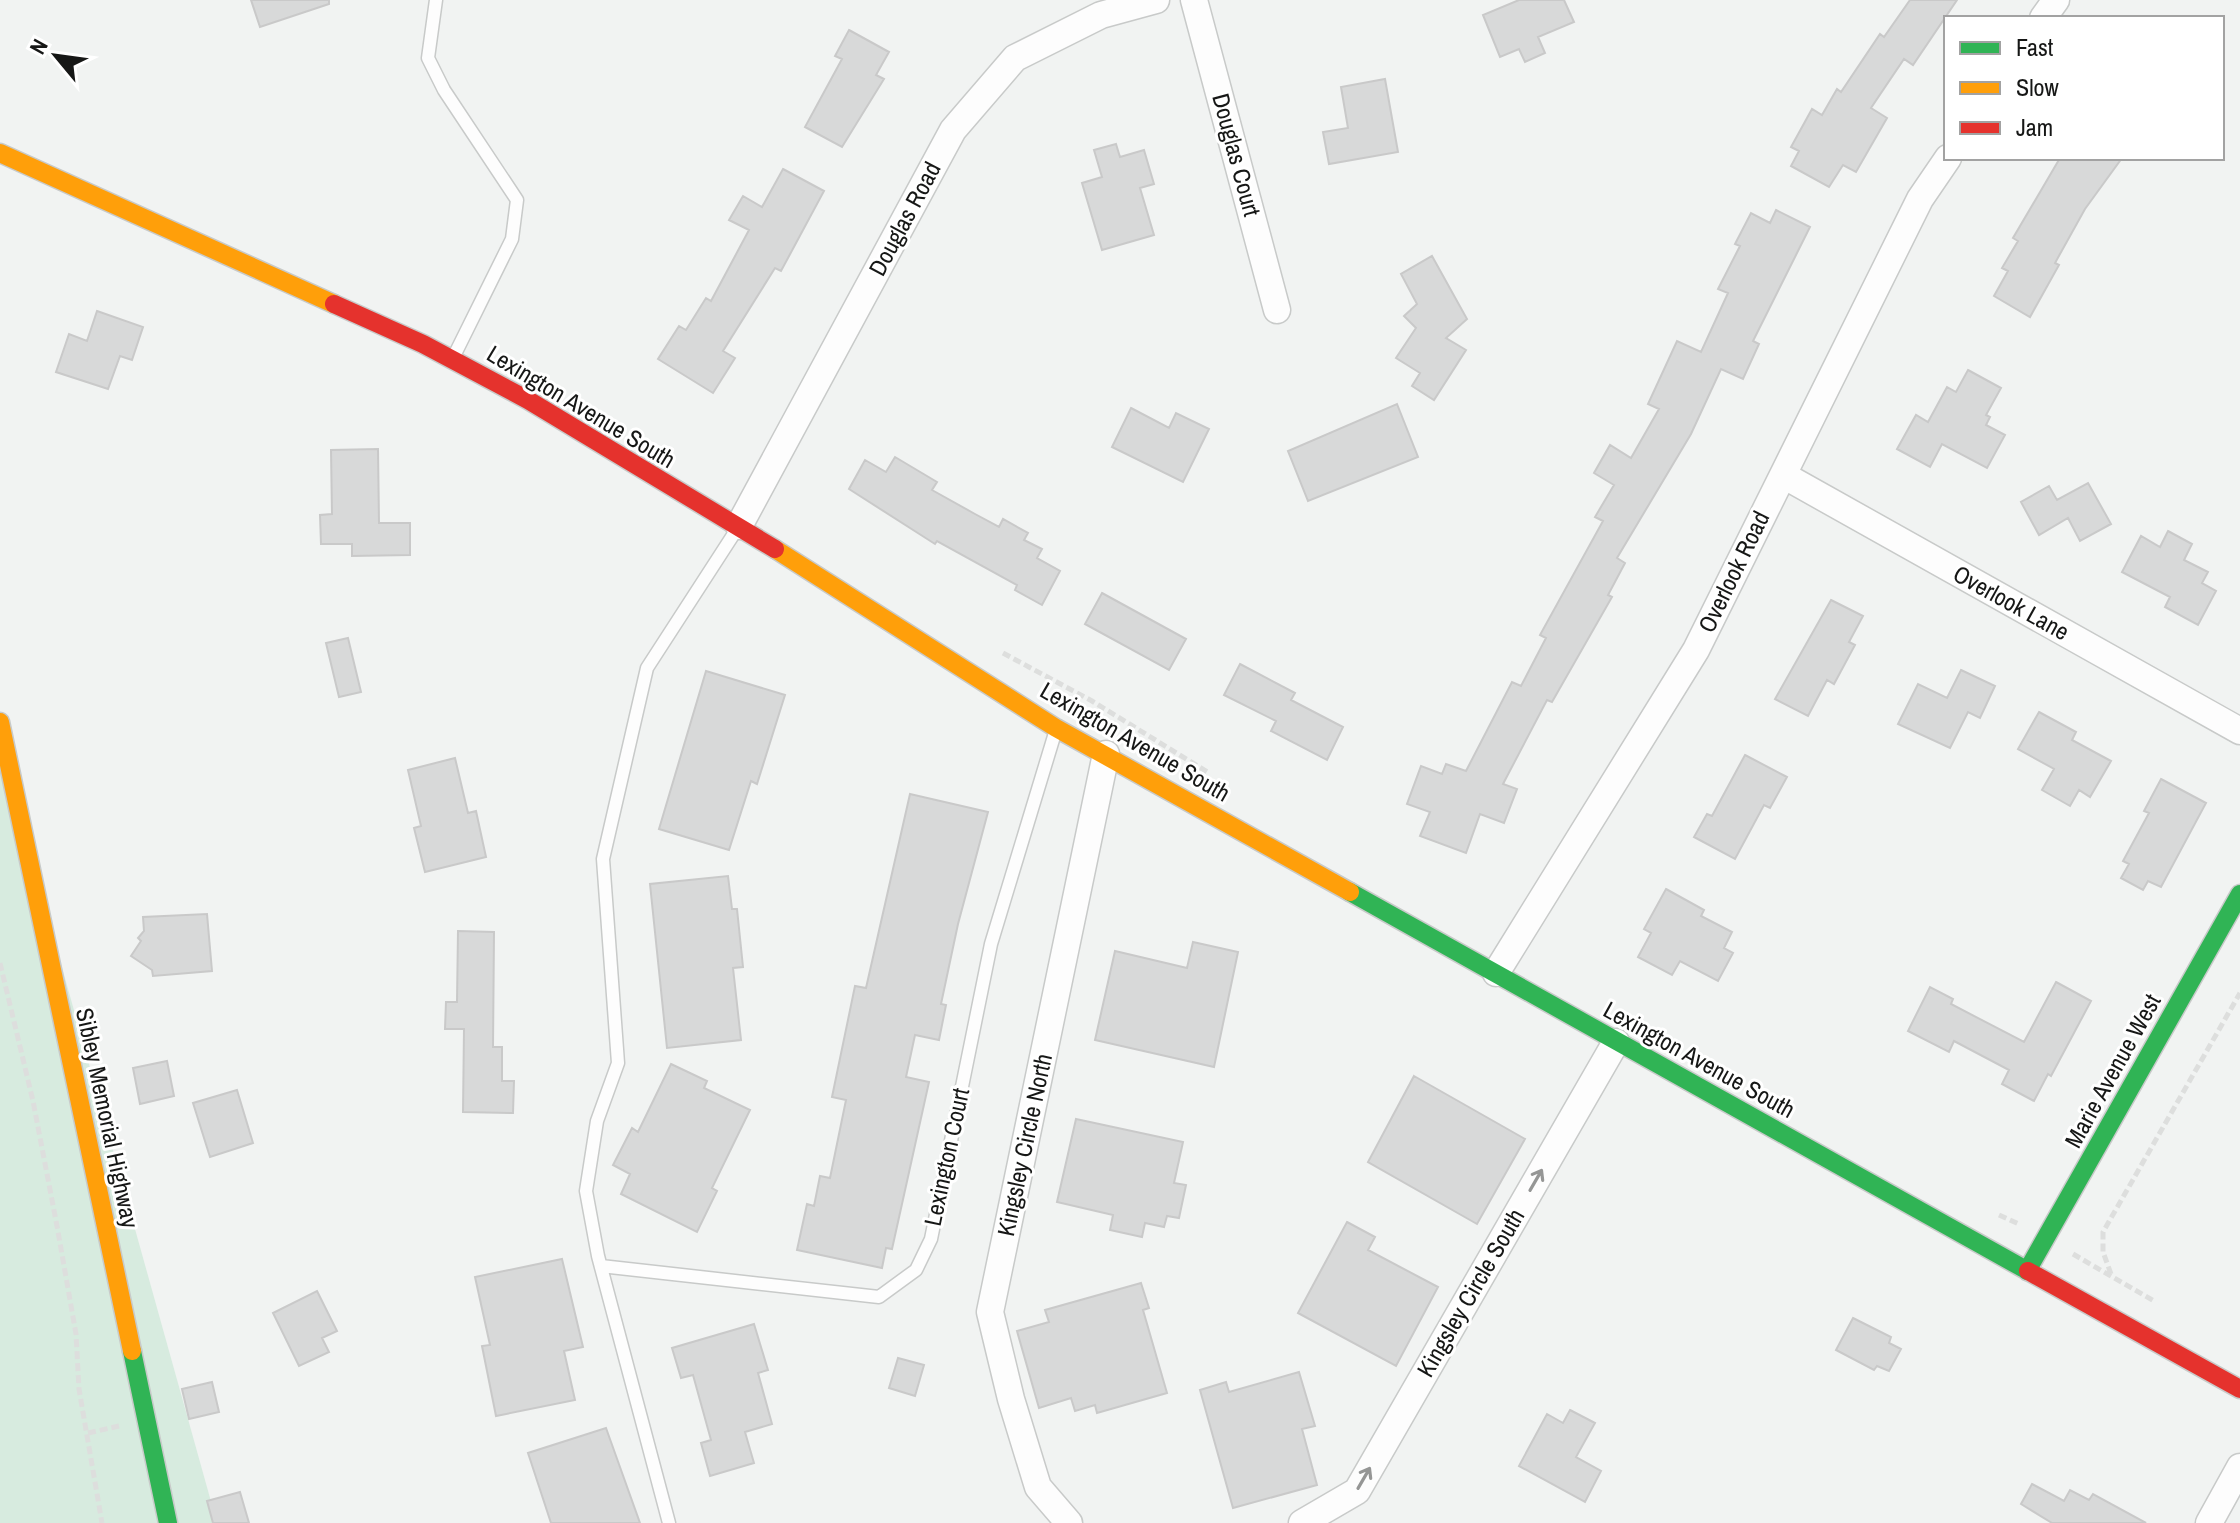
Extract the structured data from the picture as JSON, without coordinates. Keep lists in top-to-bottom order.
{
  "streets": {
    "street": [
      "Douglas Court",
      "Douglas Road",
      "Lexington Avenue South",
      "Overlook Road",
      "Overlook Lane",
      "Marie Avenue West",
      "Sibley Memorial Highway",
      "Kingsley Circle North",
      "Kingsley Circle South"
    ],
    "lane": ["Lexington Court"]
  },
  "crossings": [
    ["Douglas Road", "Lexington Avenue South"],
    ["Lexington Avenue South", "Overlook Road"],
    ["Lexington Avenue South", "Marie Avenue West"],
    ["Lexington Avenue South", "Kingsley Circle North"],
    ["Lexington Avenue South", "Lexington Court"],
    ["Lexington Avenue South", "Kingsley Circle South"],
    ["Overlook Road", "Overlook Lane"]
  ],
  "one_way": ["Kingsley Circle South"],
  "legend": ["Fast", "Slow", "Jam"],
  "north": "top left"
}
